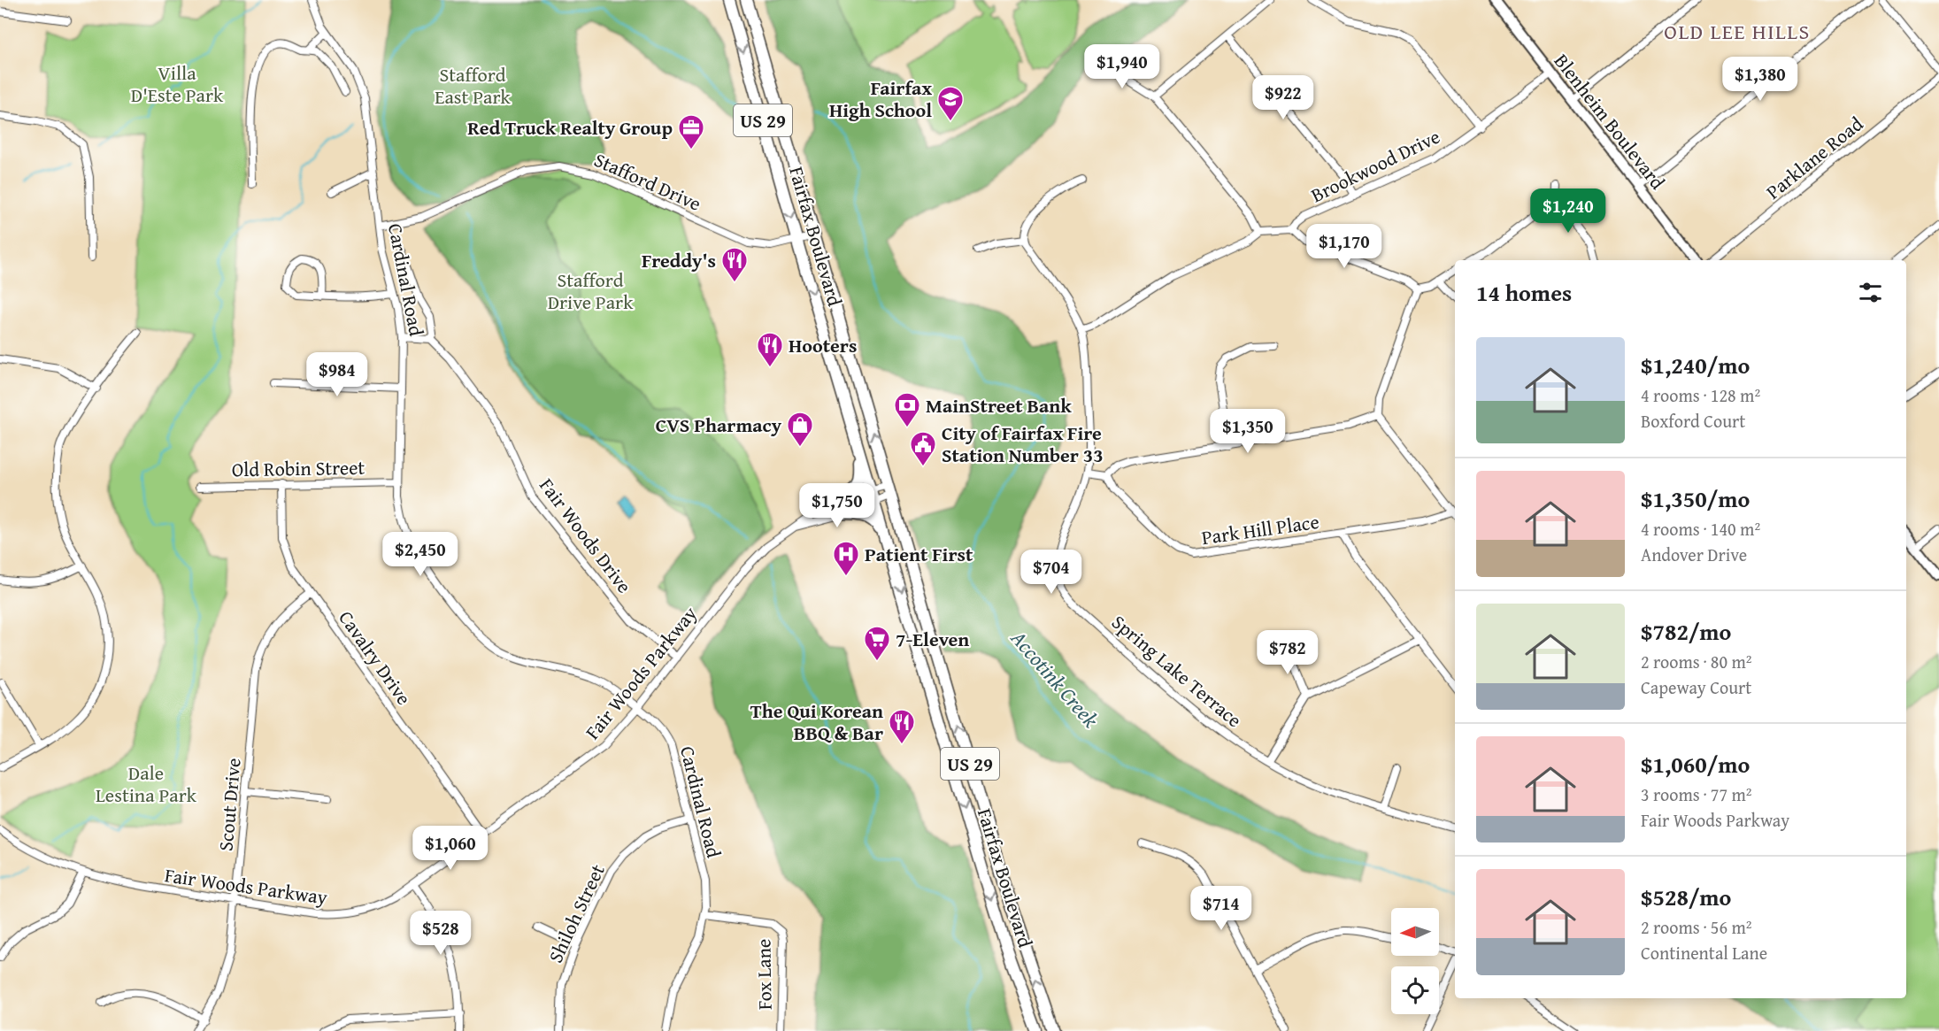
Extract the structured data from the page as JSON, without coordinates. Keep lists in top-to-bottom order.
{
  "streets": {
    "main road": ["US 29", "Blenheim Boulevard", "Fairfax Boulevard"],
    "street": [
      "Parklane Road",
      "Brookwood Drive",
      "Stafford Drive",
      "Cardinal Road",
      "Old Robin Street",
      "Park Hill Place",
      "Fair Woods Drive",
      "Cavalry Drive",
      "Spring Lake Terrace",
      "Fair Woods Parkway",
      "Scout Drive",
      "Shiloh Street",
      "Fox Lane"
    ]
  },
  "crossings": [
    ["Blenheim Boulevard", "Brookwood Drive"],
    ["Stafford Drive", "Fairfax Boulevard"],
    ["Stafford Drive", "Cardinal Road"],
    ["Fairfax Boulevard", "Fair Woods Parkway"],
    ["Cardinal Road", "Old Robin Street"],
    ["Cardinal Road", "Fair Woods Parkway"],
    ["Cardinal Road", "Shiloh Street"],
    ["Cardinal Road", "Fox Lane"],
    ["Old Robin Street", "Cavalry Drive"],
    ["Fair Woods Drive", "Fair Woods Parkway"],
    ["Cavalry Drive", "Fair Woods Parkway"],
    ["Cavalry Drive", "Scout Drive"],
    ["Fair Woods Parkway", "Scout Drive"]
  ],
  "districts": ["OLD LEE HILLS"],
  "water": ["Accotink Creek"],
  "parks": [
    "Villa D'Este Park",
    "Stafford East Park",
    "Stafford Drive Park",
    "Dale Lestina Park"
  ],
  "places": {
    "school or university": ["Fairfax High School"],
    "office": ["Red Truck Realty Group"],
    "restaurant": ["Freddy's", "Hooters", "The Qui Korean BBQ & Bar"],
    "bank": ["MainStreet Bank"],
    "shop": ["CVS Pharmacy"],
    "public building": ["City of Fairfax Fire Station Number 33"],
    "hospital": ["Patient First"],
    "supermarket": ["7-Eleven"]
  },
  "north": "left",
  "page": {
    "price": [
      "$1,940",
      "$1,380",
      "$922",
      "$1,240",
      "$1,170",
      "$984",
      "$1,350",
      "$1,750",
      "$2,450",
      "$704",
      "$782",
      "$1,060",
      "$714",
      "$528"
    ],
    "heading": "14 homes",
    "list": [
      {
        "name": "$1,240/mo",
        "note": "4 rooms · 128 m² · Boxford Court"
      },
      {
        "name": "$1,350/mo",
        "note": "4 rooms · 140 m² · Andover Drive"
      },
      {
        "name": "$782/mo",
        "note": "2 rooms · 80 m² · Capeway Court"
      },
      {
        "name": "$1,060/mo",
        "note": "3 rooms · 77 m² · Fair Woods Parkway"
      },
      {
        "name": "$528/mo",
        "note": "2 rooms · 56 m² · Continental Lane"
      }
    ]
  }
}
